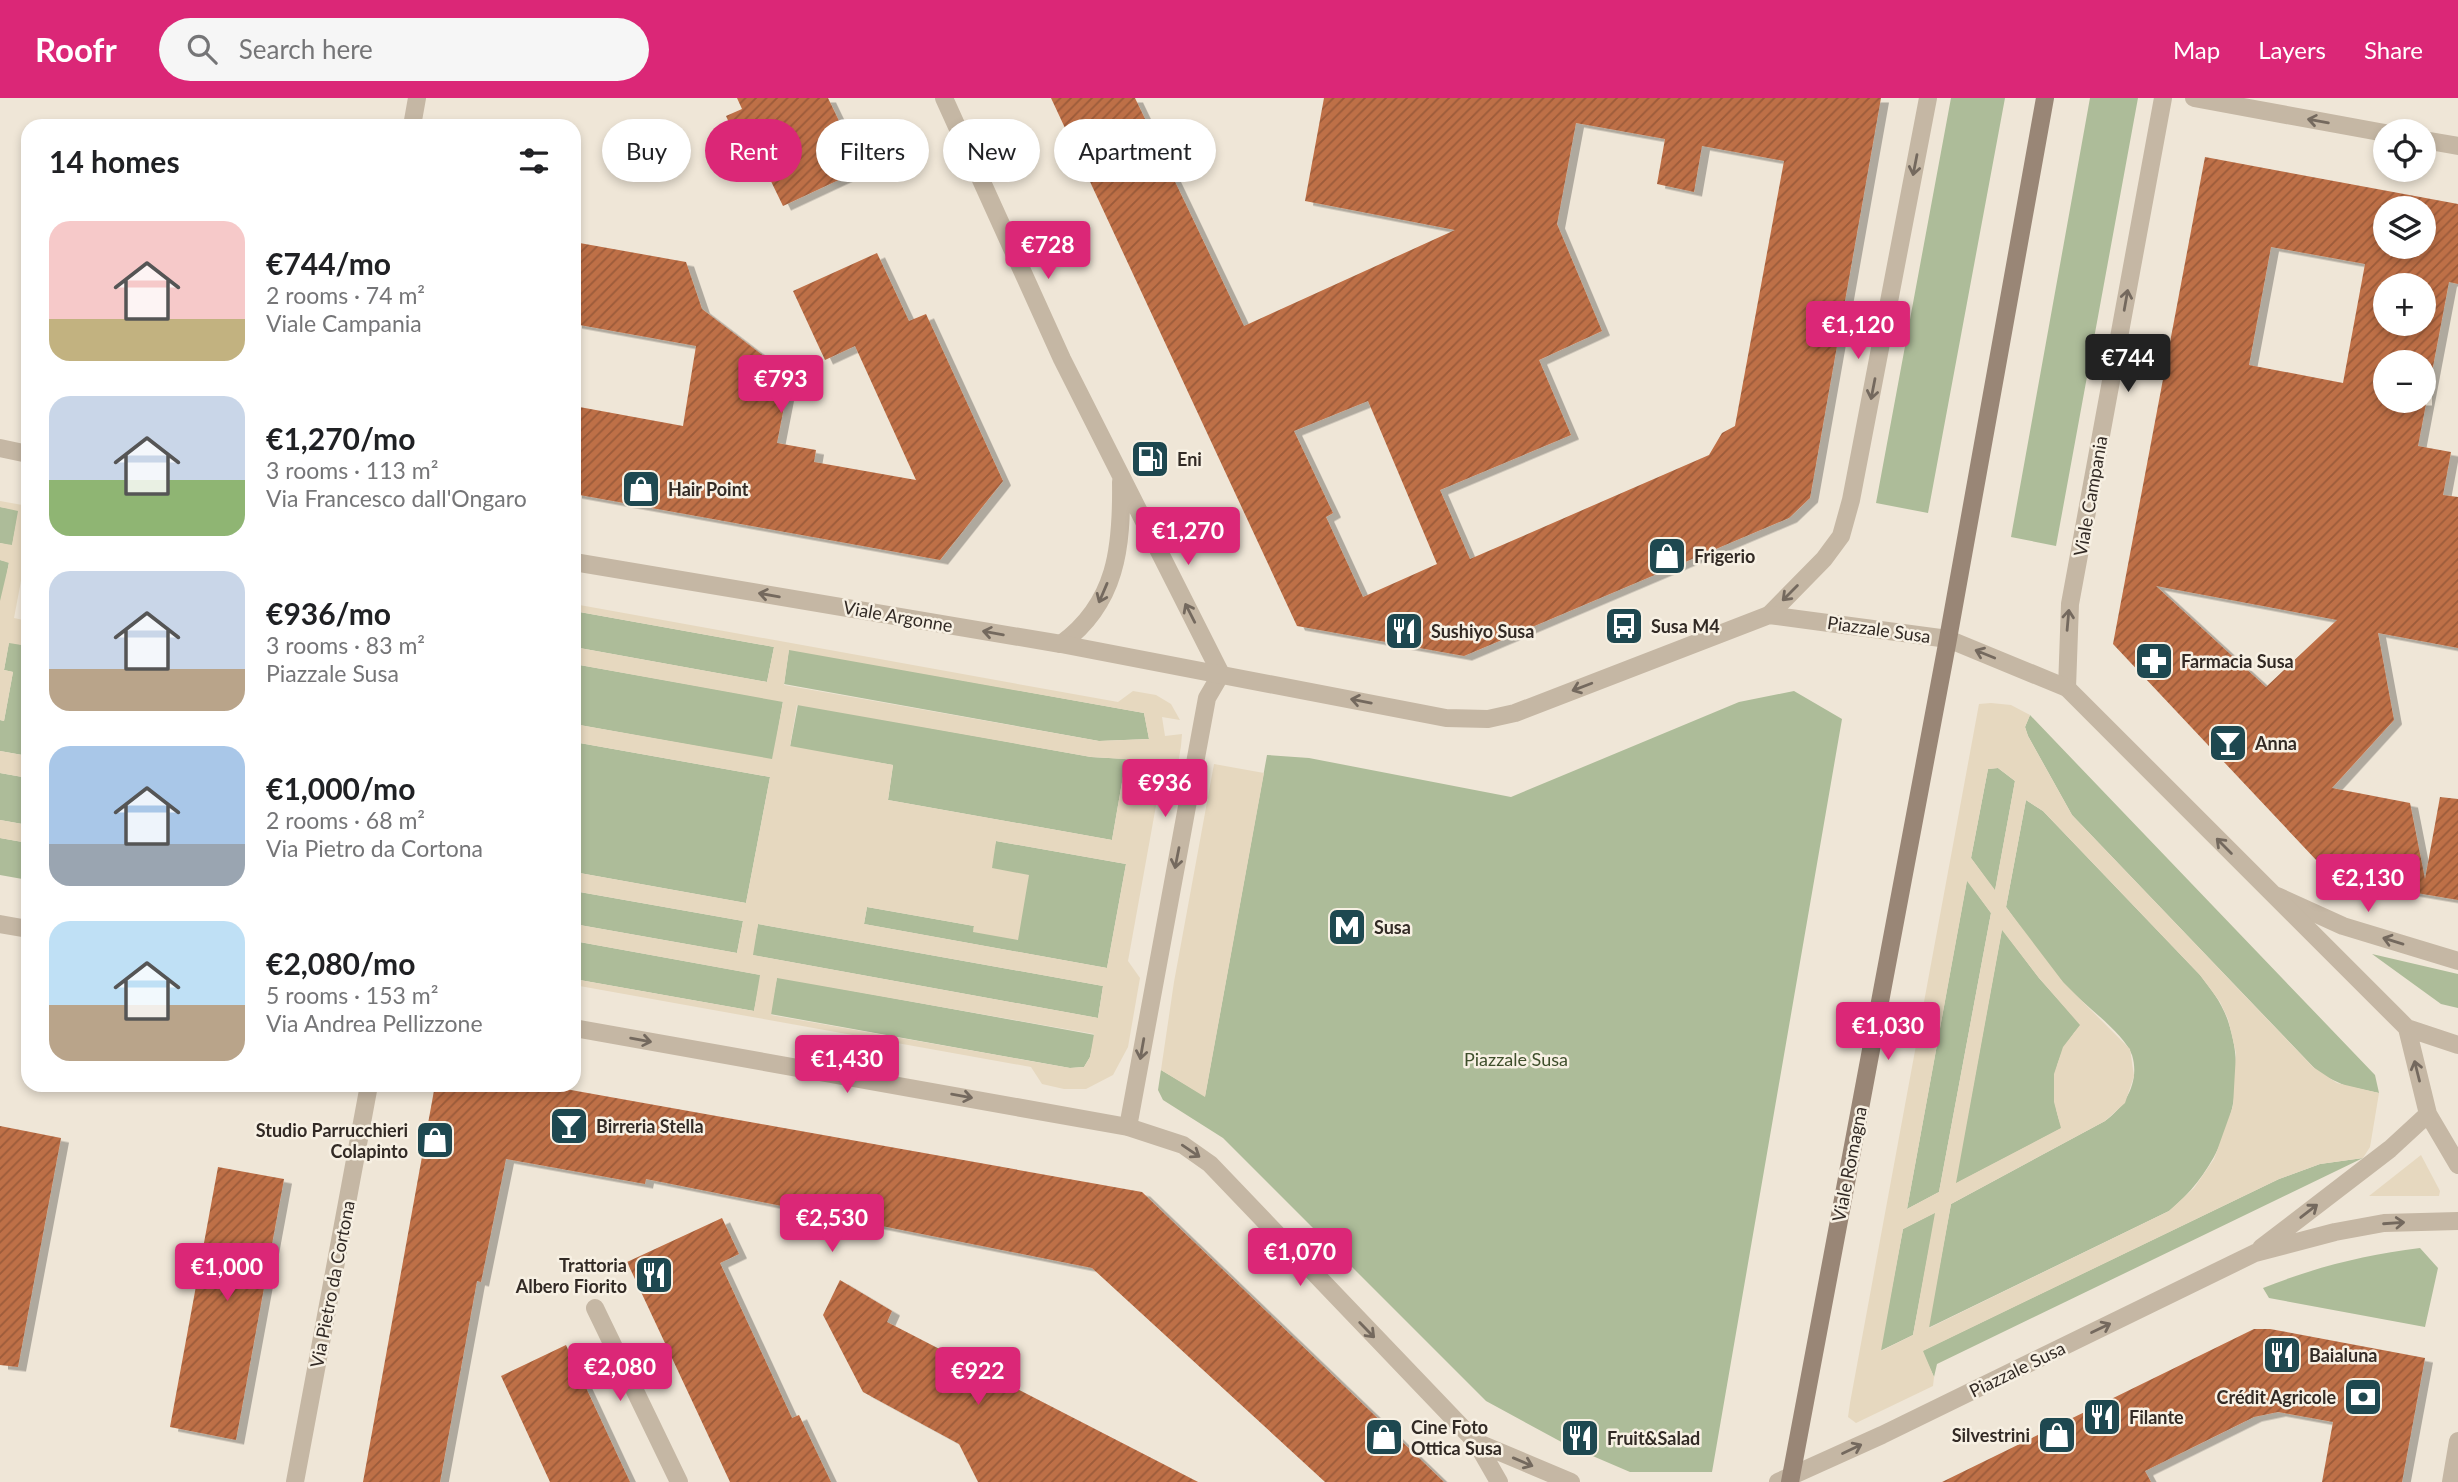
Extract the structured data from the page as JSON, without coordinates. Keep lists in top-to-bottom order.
{
  "streets": {
    "main road": ["Viale Romagna"],
    "street": [
      "Viale Campania",
      "Viale Argonne",
      "Piazzale Susa",
      "Via Pietro da Cortona"
    ]
  },
  "crossings": [
    ["Viale Campania", "Piazzale Susa"],
    ["Viale Argonne", "Piazzale Susa"],
    ["Piazzale Susa", "Viale Romagna"]
  ],
  "one_way": ["Viale Campania", "Viale Argonne"],
  "parks": ["Piazzale Susa"],
  "places": {
    "fuel station": ["Eni"],
    "shop": [
      "Hair Point",
      "Frigerio",
      "Studio Parrucchieri Colapinto",
      "Silvestrini",
      "Cine Foto Ottica Susa"
    ],
    "bus stop": ["Susa M4"],
    "restaurant": [
      "Sushiyo Susa",
      "Trattoria Albero Fiorito",
      "Baialuna",
      "Filante",
      "Fruit&Salad"
    ],
    "pharmacy": ["Farmacia Susa"],
    "bar": ["Anna", "Birreria Stella"],
    "metro station": ["Susa"],
    "bank": ["Crédit Agricole"]
  },
  "page": {
    "header": "Roofr",
    "search": "Search here",
    "nav": ["Map", "Layers", "Share"],
    "map_buttons": ["+", "−"],
    "chip": [
      "Buy",
      "Rent",
      "Filters",
      "New",
      "Apartment"
    ],
    "heading": "14 homes",
    "list": [
      {
        "name": "€744/mo",
        "note": "2 rooms · 74 m² · Viale Campania"
      },
      {
        "name": "€1,270/mo",
        "note": "3 rooms · 113 m² · Via Francesco dall'Ongaro"
      },
      {
        "name": "€936/mo",
        "note": "3 rooms · 83 m² · Piazzale Susa"
      },
      {
        "name": "€1,000/mo",
        "note": "2 rooms · 68 m² · Via Pietro da Cortona"
      },
      {
        "name": "€2,080/mo",
        "note": "5 rooms · 153 m² · Via Andrea Pellizzone"
      }
    ],
    "price": [
      "€728",
      "€1,120",
      "€744",
      "€793",
      "€1,270",
      "€936",
      "€2,130",
      "€1,030",
      "€1,430",
      "€2,530",
      "€1,070",
      "€1,000",
      "€2,080",
      "€922"
    ]
  }
}
